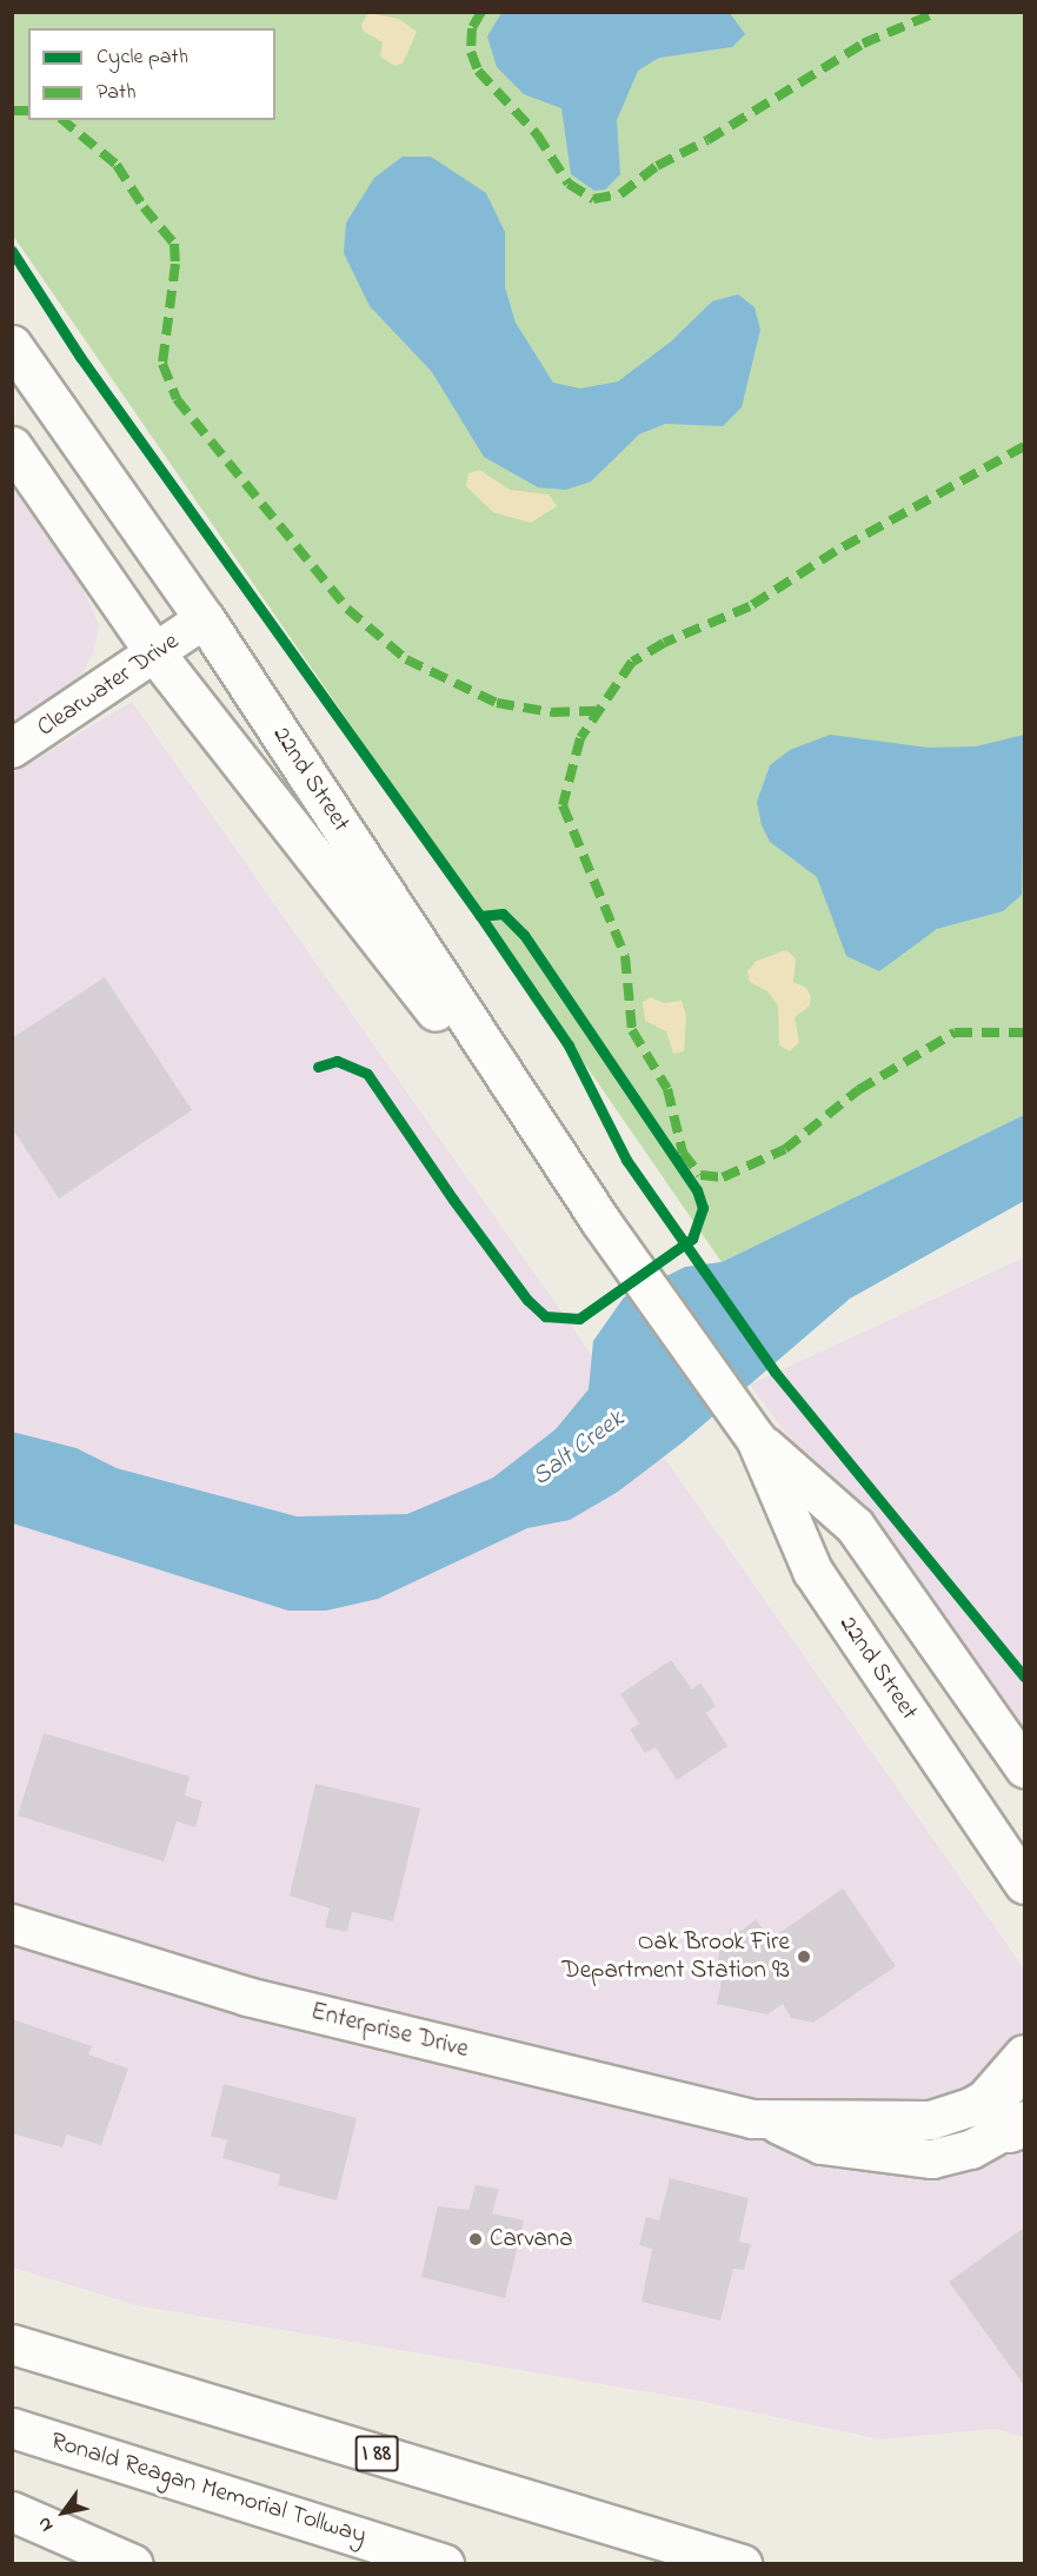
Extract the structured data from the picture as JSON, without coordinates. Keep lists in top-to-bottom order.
{
  "streets": {
    "main road": ["22nd Street", "I 88", "Ronald Reagan Memorial Tollway"],
    "street": ["Clearwater Drive", "Enterprise Drive"]
  },
  "crossings": [
    ["Clearwater Drive", "22nd Street"]
  ],
  "water": ["Salt Creek"],
  "places": ["Oak Brook Fire Department Station 93", "Carvana"],
  "legend": ["Cycle path", "Path"],
  "north": "bottom left"
}
